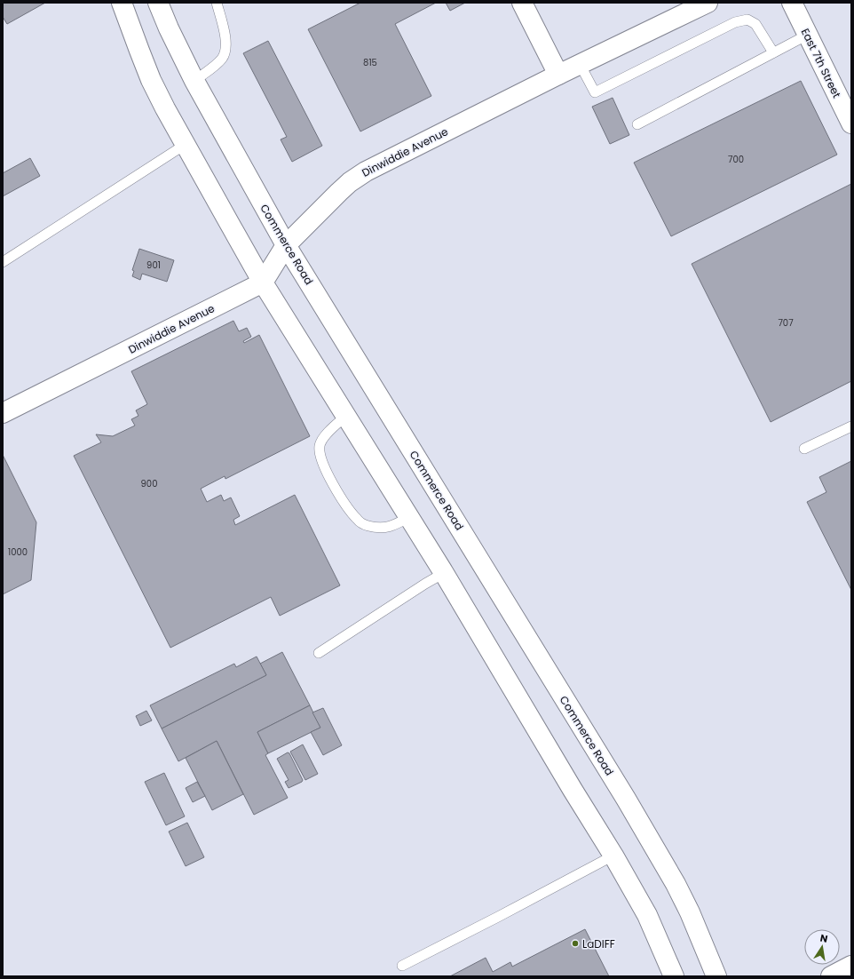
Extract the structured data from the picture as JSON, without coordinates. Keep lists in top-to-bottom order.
{
  "streets": {
    "main road": ["East 7th Street", "Dinwiddie Avenue", "Commerce Road"]
  },
  "crossings": [
    ["Dinwiddie Avenue", "Commerce Road"]
  ],
  "places": ["LaDIFF"],
  "house_numbers": [
    "815",
    "700",
    "901",
    "707",
    "900",
    "1000"
  ],
  "north": "top"
}
